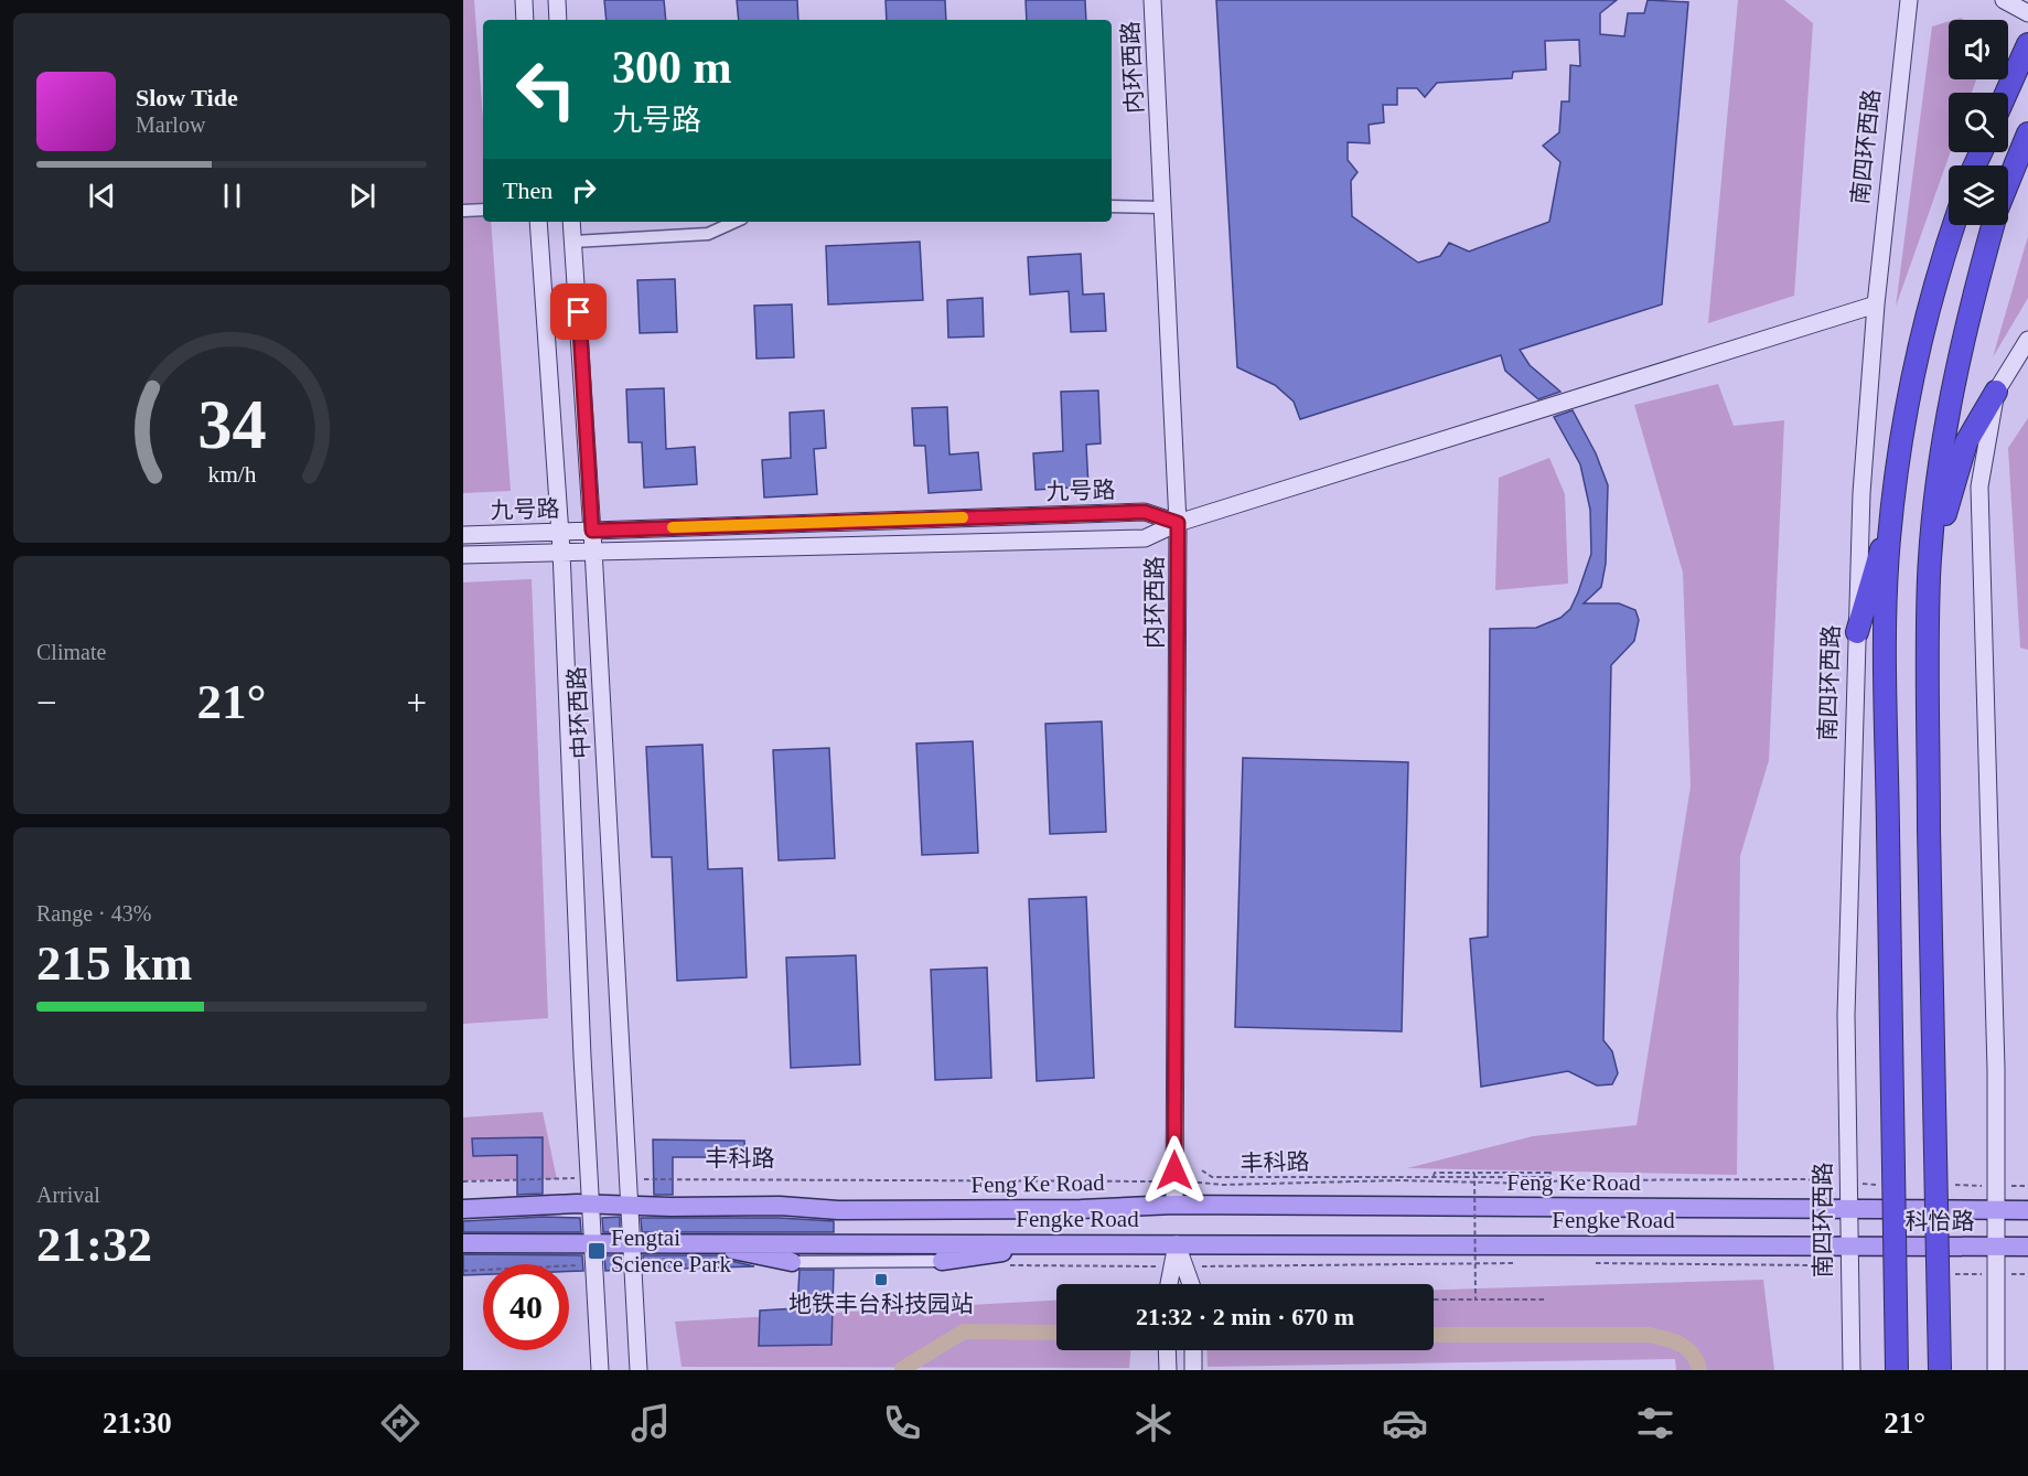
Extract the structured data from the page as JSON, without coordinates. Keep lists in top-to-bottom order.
{
  "streets": {
    "main road": ["Feng Ke Road", "Fengke Road", "科怡路"],
    "street": [
      "内环西路",
      "南四环西路",
      "九号路",
      "中环西路"
    ],
    "path": ["丰科路"]
  },
  "crossings": [
    ["内环西路", "九号路"],
    ["内环西路", "丰科路"],
    ["内环西路", "Feng Ke Road"],
    ["南四环西路", "丰科路"],
    ["南四环西路", "Feng Ke Road"],
    ["南四环西路", "Fengke Road"],
    ["南四环西路", "科怡路"],
    ["九号路", "中环西路"],
    ["中环西路", "丰科路"],
    ["中环西路", "Feng Ke Road"],
    ["中环西路", "Fengke Road"],
    ["Feng Ke Road", "科怡路"],
    ["Fengke Road", "科怡路"]
  ],
  "places": {
    "transit": ["Fengtai Science Park", "地铁丰台科技园站"]
  },
  "page": {
    "turn": ["300 m", "九号路"],
    "song": ["Slow Tide", "Marlow"],
    "then": "Then",
    "tile": [
      "Climate",
      ["Range · 43%", "215 km"],
      ["Arrival", "21:32"]
    ],
    "heat": ["−", "21°", "+"],
    "limit": "40",
    "trip": "21:32 · 2 min · 670 m",
    "tabs": ["21:30", "21°"],
    "gauge": ["34", "km/h"]
  }
}
